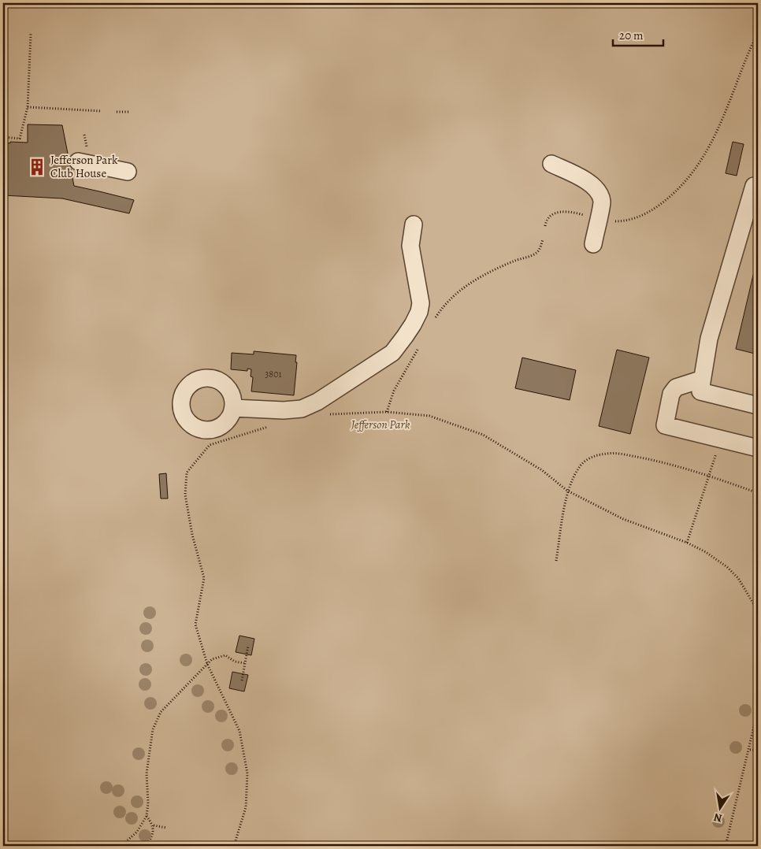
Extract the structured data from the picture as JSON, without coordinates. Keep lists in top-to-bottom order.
{
  "parks": ["Jefferson Park"],
  "places": {
    "building": ["Jefferson Park Club House"]
  },
  "house_numbers": ["3801"],
  "scale_bar": "20 m",
  "north": "bottom"
}
